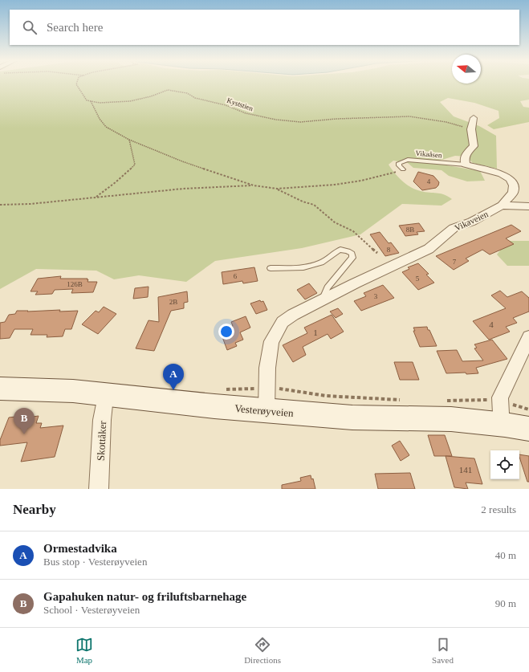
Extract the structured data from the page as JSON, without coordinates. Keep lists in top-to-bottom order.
{
  "streets": {
    "main road": ["Vesterøyveien"],
    "street": ["Vikaveien", "Skottåker"],
    "lane": ["Vikaåsen"],
    "path": ["Kyststien"]
  },
  "crossings": [
    ["Vikaåsen", "Vikaveien"],
    ["Vikaveien", "Vesterøyveien"],
    ["Vesterøyveien", "Skottåker"]
  ],
  "house_numbers": [
    "4",
    "8B",
    "8",
    "7",
    "6",
    "5",
    "126B",
    "3",
    "2B",
    "4",
    "1",
    "141"
  ],
  "north": "left",
  "page": {
    "search": "Search here",
    "pins": ["A", "B"],
    "heading": ["Nearby", "2 results"],
    "list": [
      {
        "mark": "A",
        "name": "Ormestadvika",
        "note": "Bus stop · Vesterøyveien",
        "value": "40 m"
      },
      {
        "mark": "B",
        "name": "Gapahuken natur- og friluftsbarnehage",
        "note": "School · Vesterøyveien",
        "value": "90 m"
      }
    ],
    "nav": ["Map", "Directions", "Saved"]
  }
}
